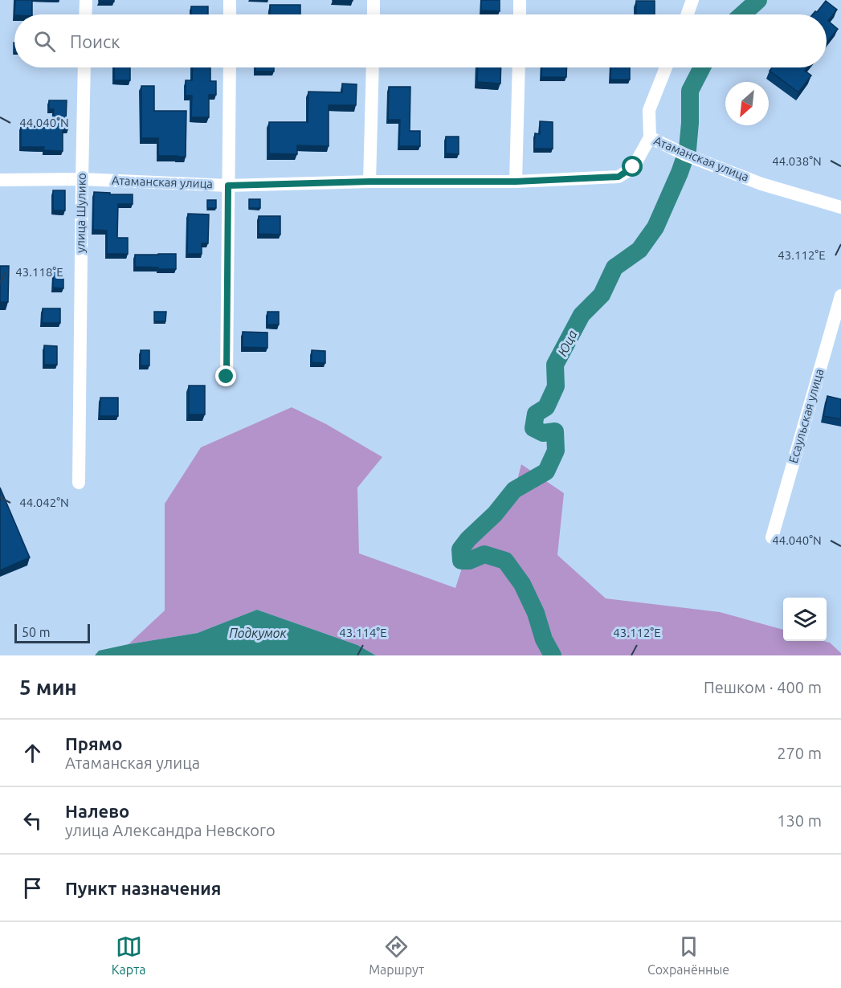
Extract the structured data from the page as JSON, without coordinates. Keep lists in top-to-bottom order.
{
  "streets": {
    "street": ["Атаманская улица", "улица Шулико", "Есаульская улица"]
  },
  "crossings": [
    ["Атаманская улица", "улица Шулико"]
  ],
  "water": ["Юца", "Подкумок"],
  "scale_bar": "50 m",
  "north": "bottom left",
  "page": {
    "search": "Поиск",
    "scale": "50 m",
    "heading": ["5 мин", "Пешком · 400 m"],
    "list": [
      ["Прямо", "Атаманская улица", "270 m"],
      ["Налево", "улица Александра Невского", "130 m"],
      "Пункт назначения"
    ],
    "nav": ["Карта", "Маршрут", "Сохранённые"]
  },
  "coordinates": [
    "44.040°N",
    "44.038°N",
    "43.112°E",
    "43.118°E",
    "44.042°N",
    "43.114°E"
  ]
}
